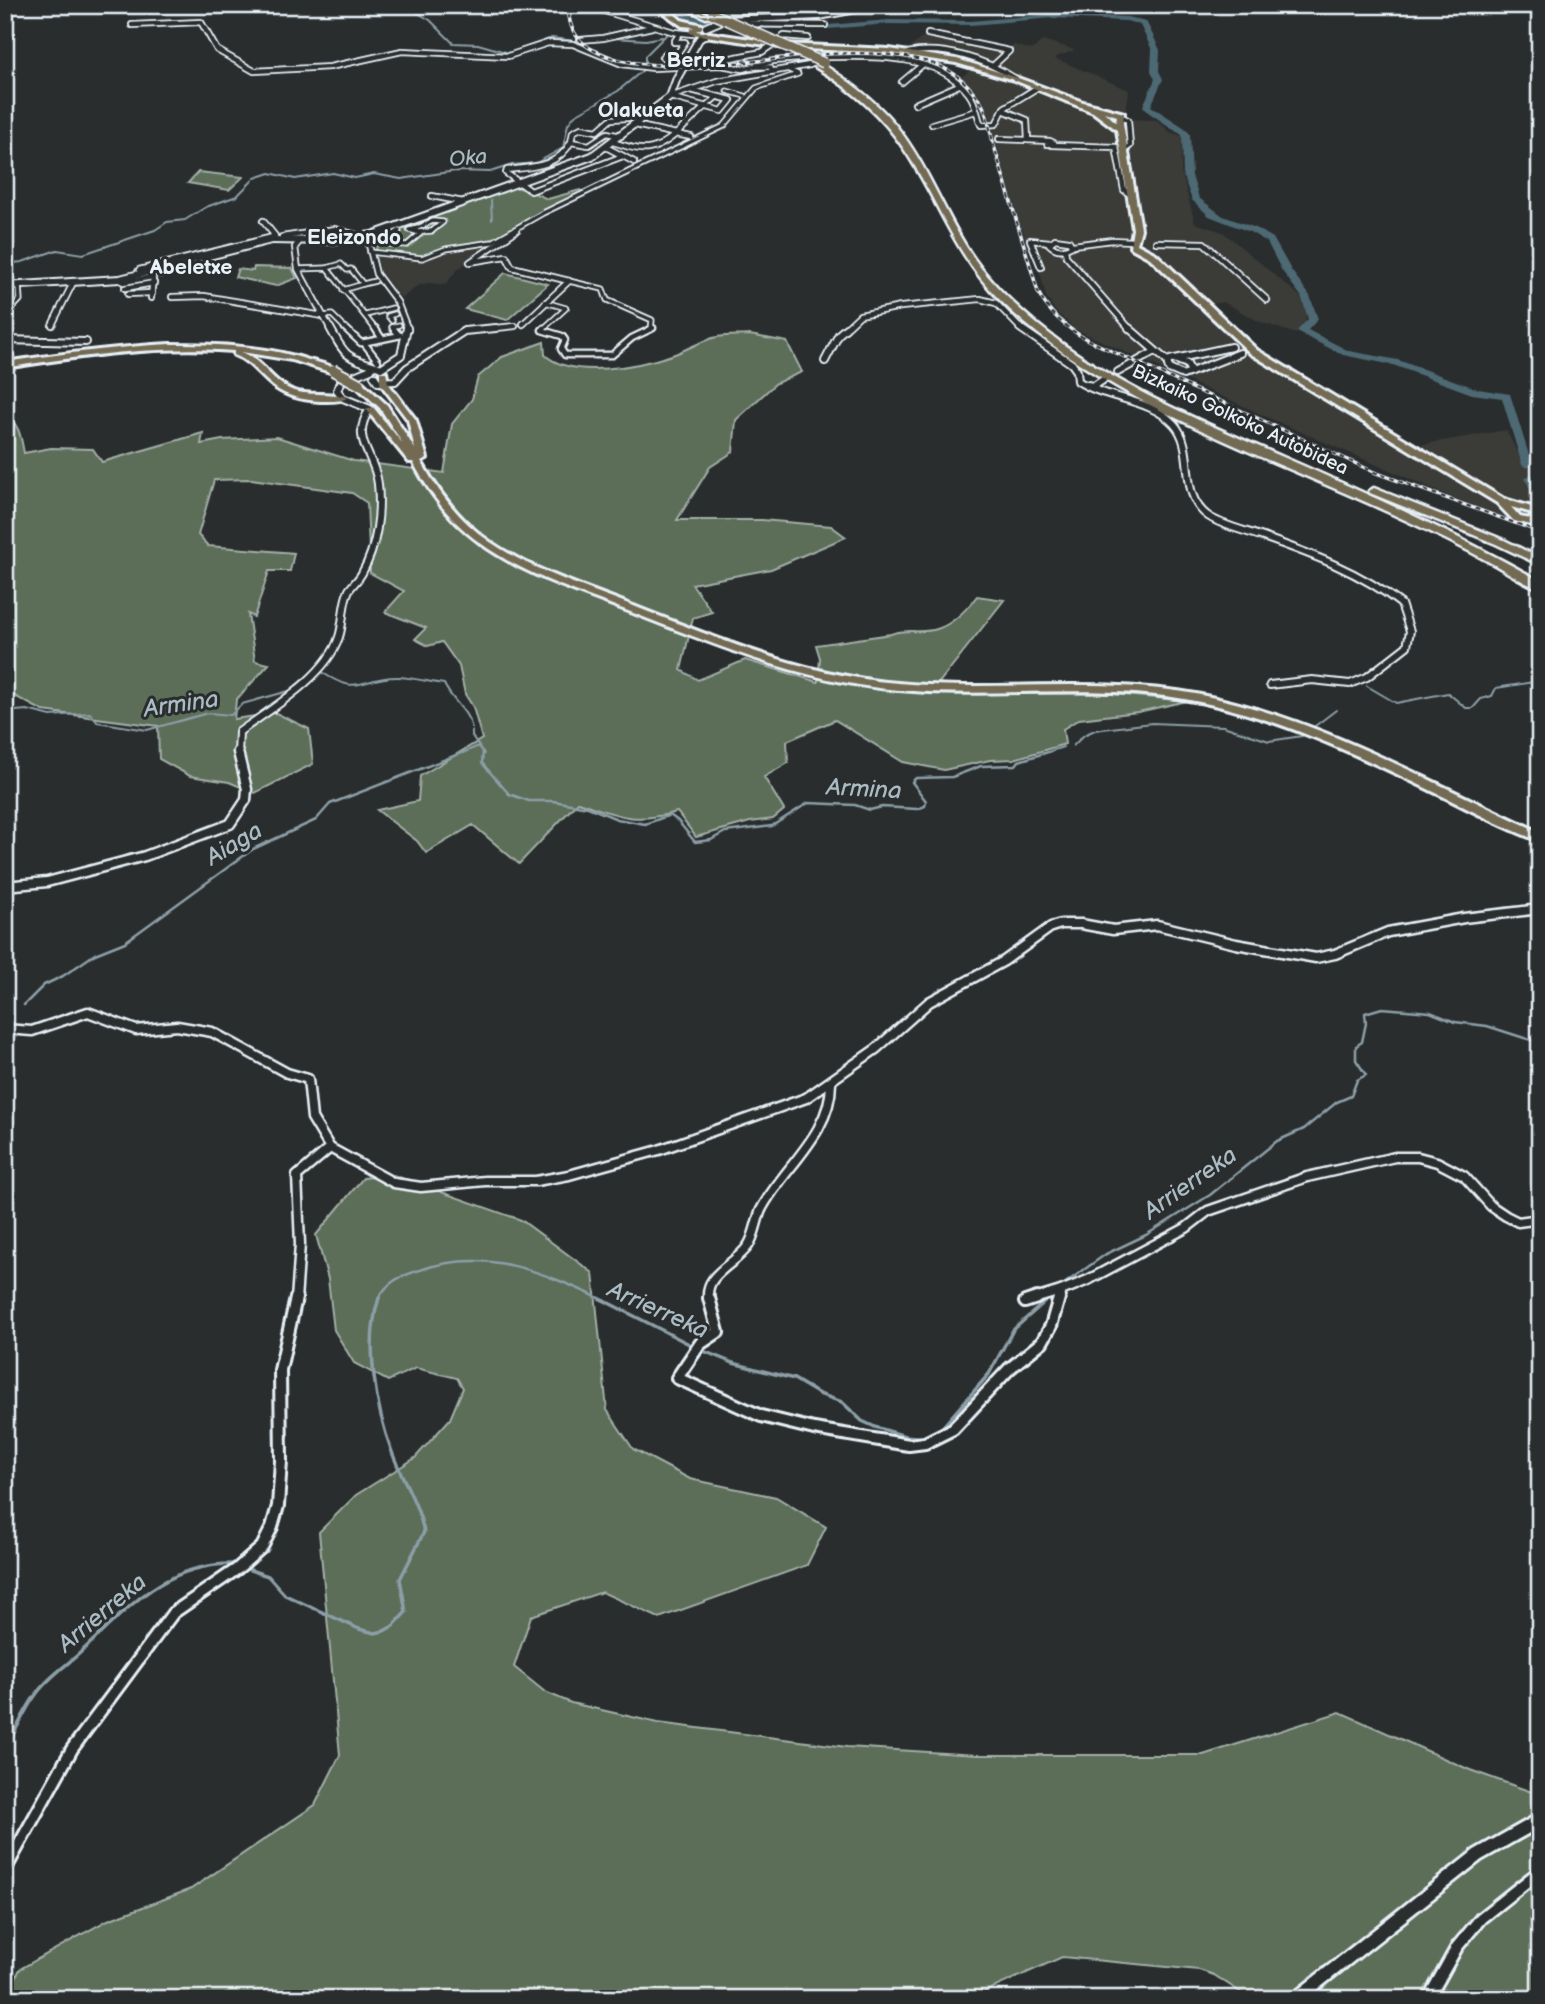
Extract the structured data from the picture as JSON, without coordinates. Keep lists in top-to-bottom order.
{
  "streets": {
    "highway": ["Bizkaiko Golkoko Autobidea"]
  },
  "districts": [
    "Berriz",
    "Olakueta",
    "Eleizondo",
    "Abeletxe"
  ],
  "water": [
    "Oka",
    "Armina",
    "Aiaga",
    "Arrierreka"
  ]
}
